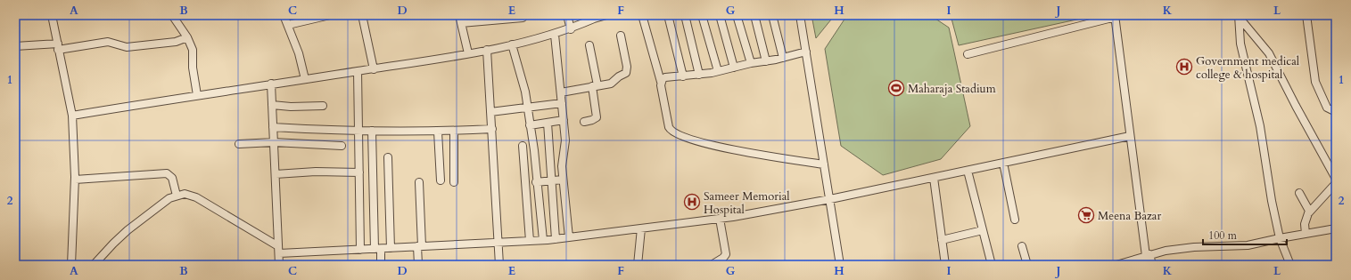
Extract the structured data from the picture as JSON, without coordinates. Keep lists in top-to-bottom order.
{
  "places": {
    "hospital": ["Government medical college & hospital", "Sameer Memorial Hospital"],
    "sports": ["Maharaja Stadium"],
    "supermarket": ["Meena Bazar"]
  },
  "scale_bar": "100 m",
  "grid": {
    "columns": [
      "A",
      "B",
      "C",
      "D",
      "E",
      "F",
      "G",
      "H",
      "I",
      "J",
      "K",
      "L"
    ],
    "rows": ["1", "2"]
  }
}
